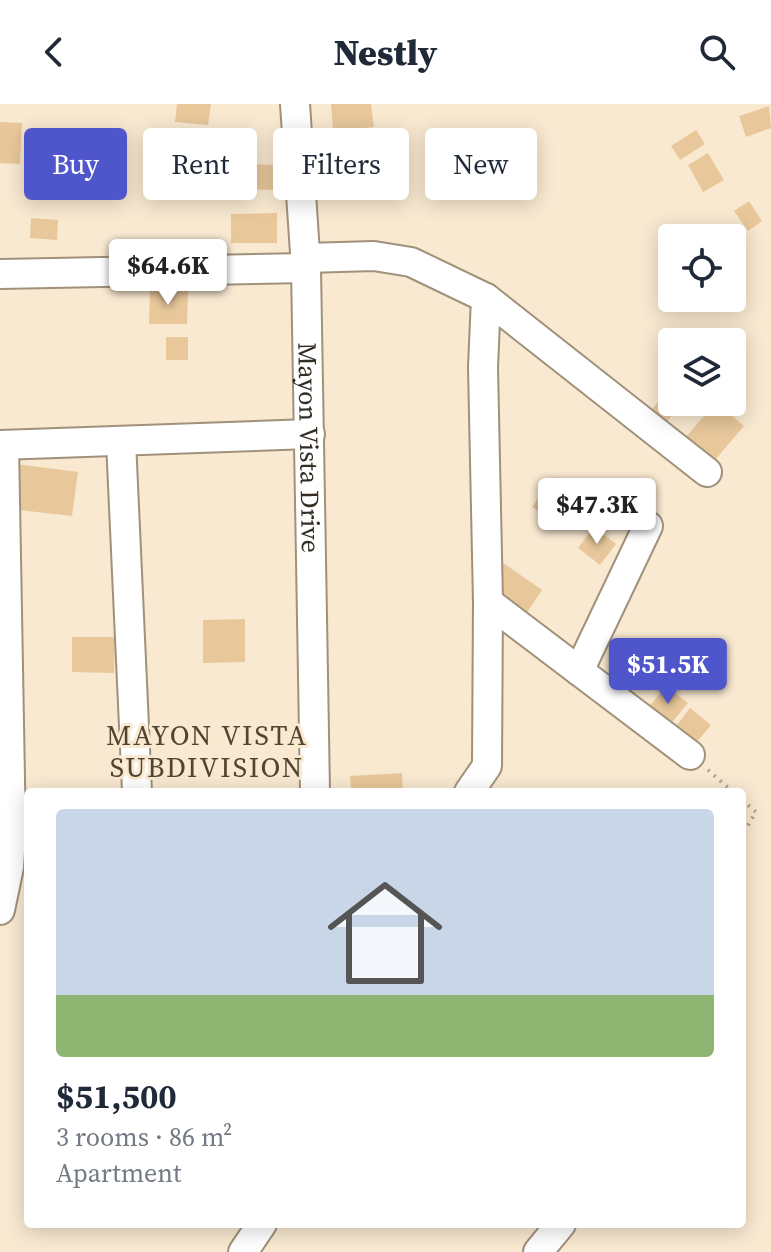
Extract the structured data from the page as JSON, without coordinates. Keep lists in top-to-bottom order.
{
  "streets": {
    "street": ["Mayon Vista Drive"]
  },
  "districts": ["MAYON VISTA SUBDIVISION"],
  "page": {
    "header": "Nestly",
    "chip": [
      "Buy",
      "Rent",
      "Filters",
      "New"
    ],
    "price": ["$64.6K", "$47.3K", "$51.5K"],
    "list": [
      {
        "name": "$51,500",
        "note": "3 rooms · 86 m² · Apartment"
      }
    ]
  }
}
